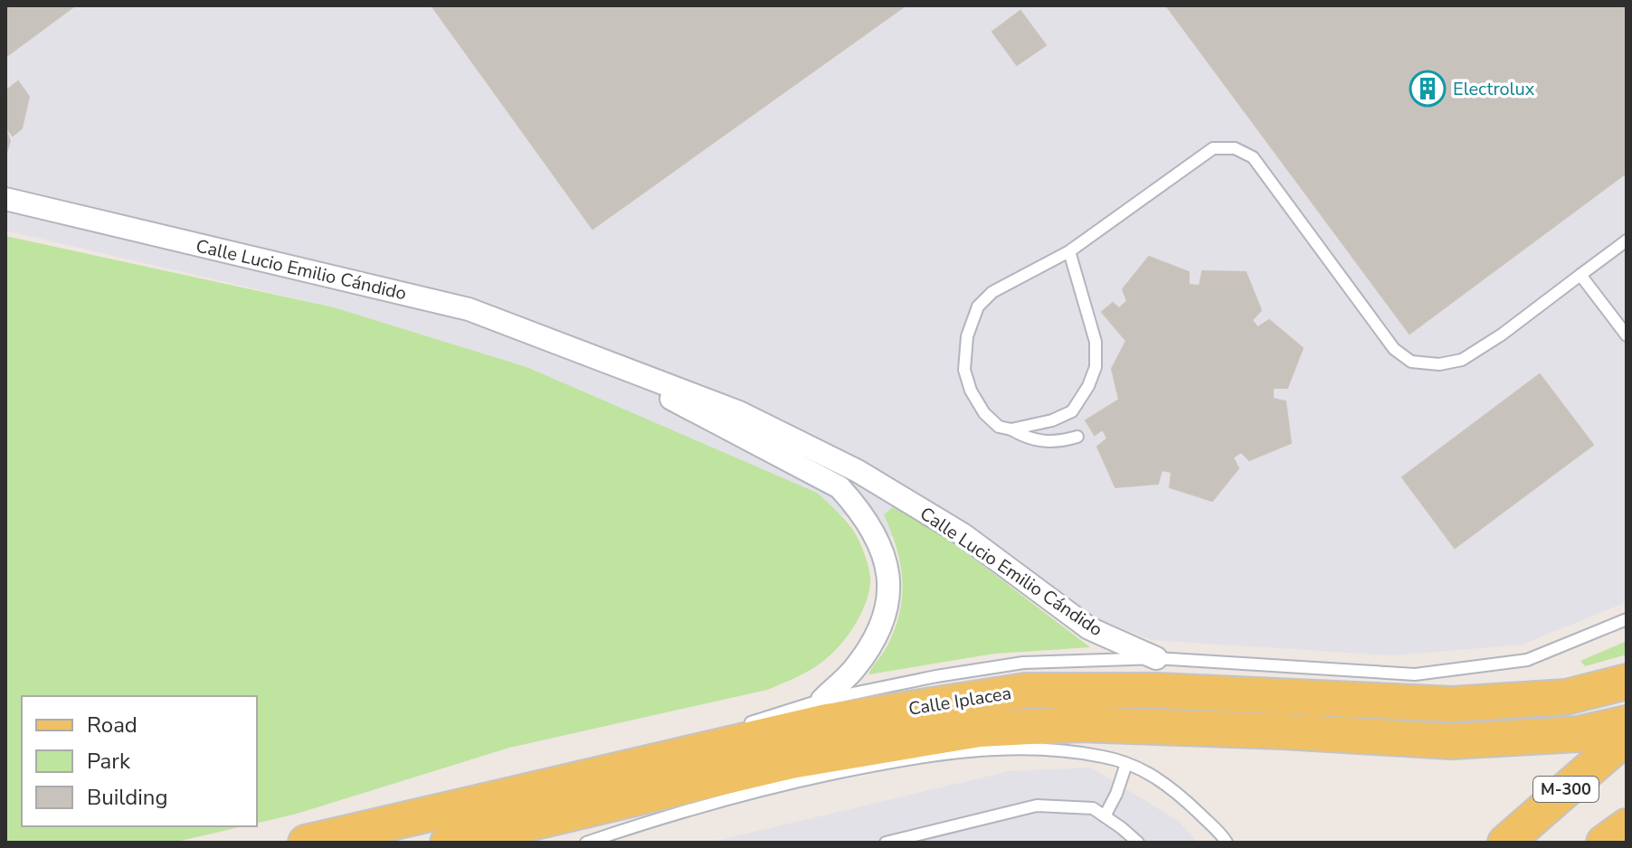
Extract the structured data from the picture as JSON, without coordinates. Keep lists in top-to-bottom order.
{
  "streets": {
    "main road": ["Calle Iplacea", "M-300"],
    "street": ["Calle Lucio Emilio Cándido"]
  },
  "places": {
    "building": ["Electrolux"]
  },
  "legend": ["Road", "Park", "Building"]
}
